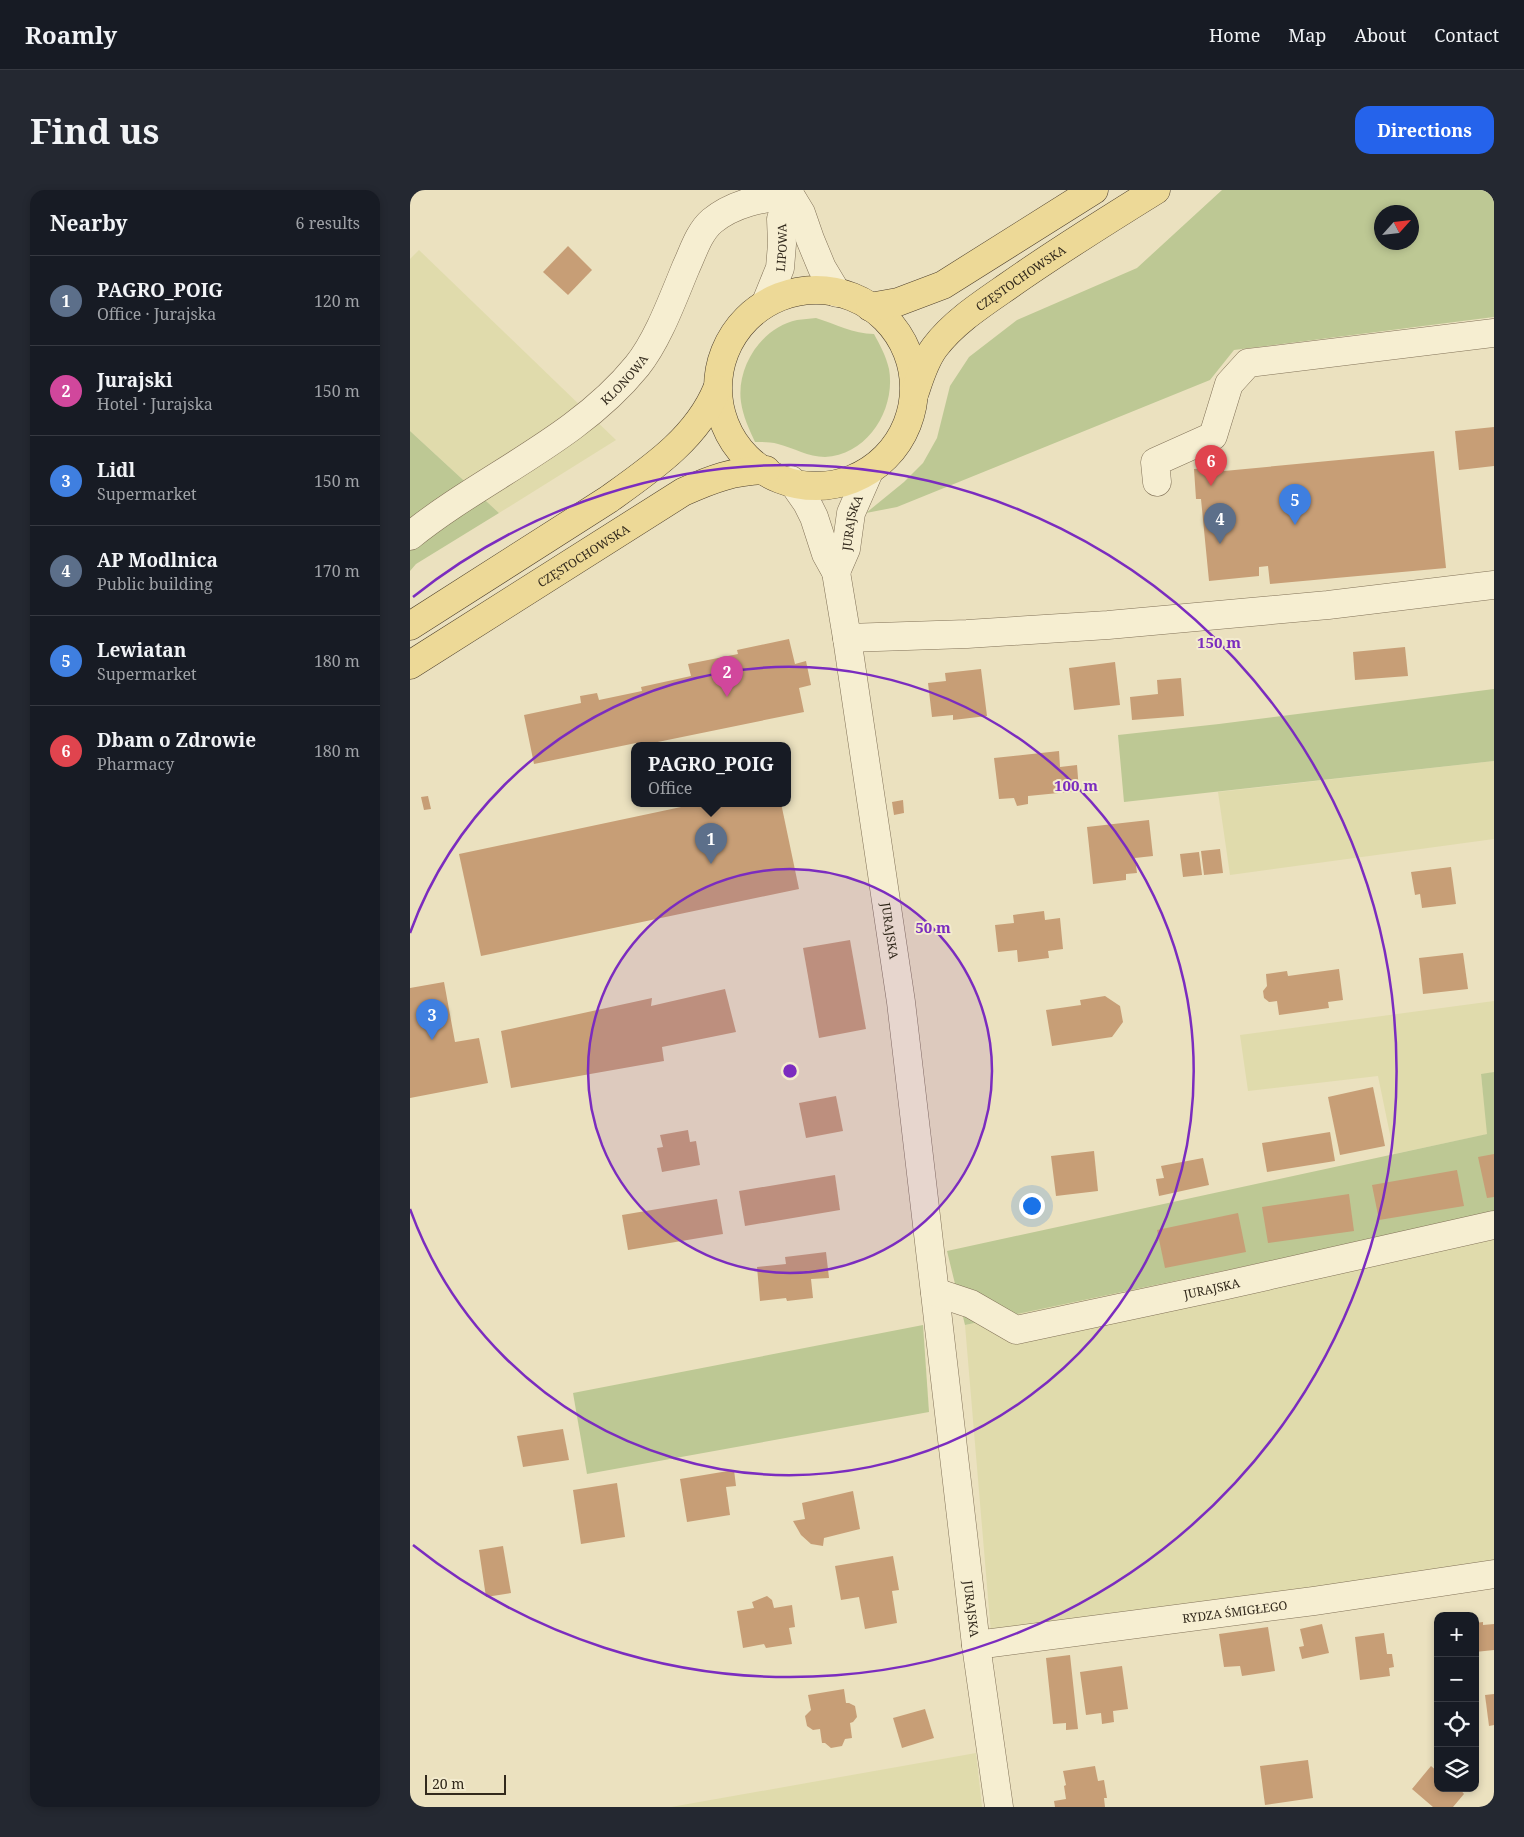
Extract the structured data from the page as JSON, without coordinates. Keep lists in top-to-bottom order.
{
  "streets": {
    "main road": ["CZĘSTOCHOWSKA"],
    "street": [
      "LIPOWA",
      "KLONOWA",
      "JURAJSKA",
      "RYDZA ŚMIGŁEGO"
    ]
  },
  "crossings": [
    ["LIPOWA", "KLONOWA"],
    ["JURAJSKA", "RYDZA ŚMIGŁEGO"]
  ],
  "scale_bar": "20 m",
  "north": "top right",
  "page": {
    "header": "Roamly",
    "nav": [
      "Home",
      "Map",
      "About",
      "Contact"
    ],
    "buttons": "Directions",
    "title": "Find us",
    "heading": ["Nearby", "6 results"],
    "list": [
      {
        "mark": "1",
        "name": "PAGRO_POIG",
        "note": "Office · Jurajska",
        "value": "120 m"
      },
      {
        "mark": "2",
        "name": "Jurajski",
        "note": "Hotel · Jurajska",
        "value": "150 m"
      },
      {
        "mark": "3",
        "name": "Lidl",
        "note": "Supermarket",
        "value": "150 m"
      },
      {
        "mark": "4",
        "name": "AP Modlnica",
        "note": "Public building",
        "value": "170 m"
      },
      {
        "mark": "5",
        "name": "Lewiatan",
        "note": "Supermarket",
        "value": "180 m"
      },
      {
        "mark": "6",
        "name": "Dbam o Zdrowie",
        "note": "Pharmacy",
        "value": "180 m"
      }
    ],
    "pins": [
      "6",
      "5",
      "4",
      "2",
      "1",
      "3"
    ],
    "popup": ["PAGRO_POIG", "Office"],
    "map_buttons": ["+", "−"],
    "scale": "20 m"
  },
  "rings": ["150 m", "100 m", "50 m"]
}
